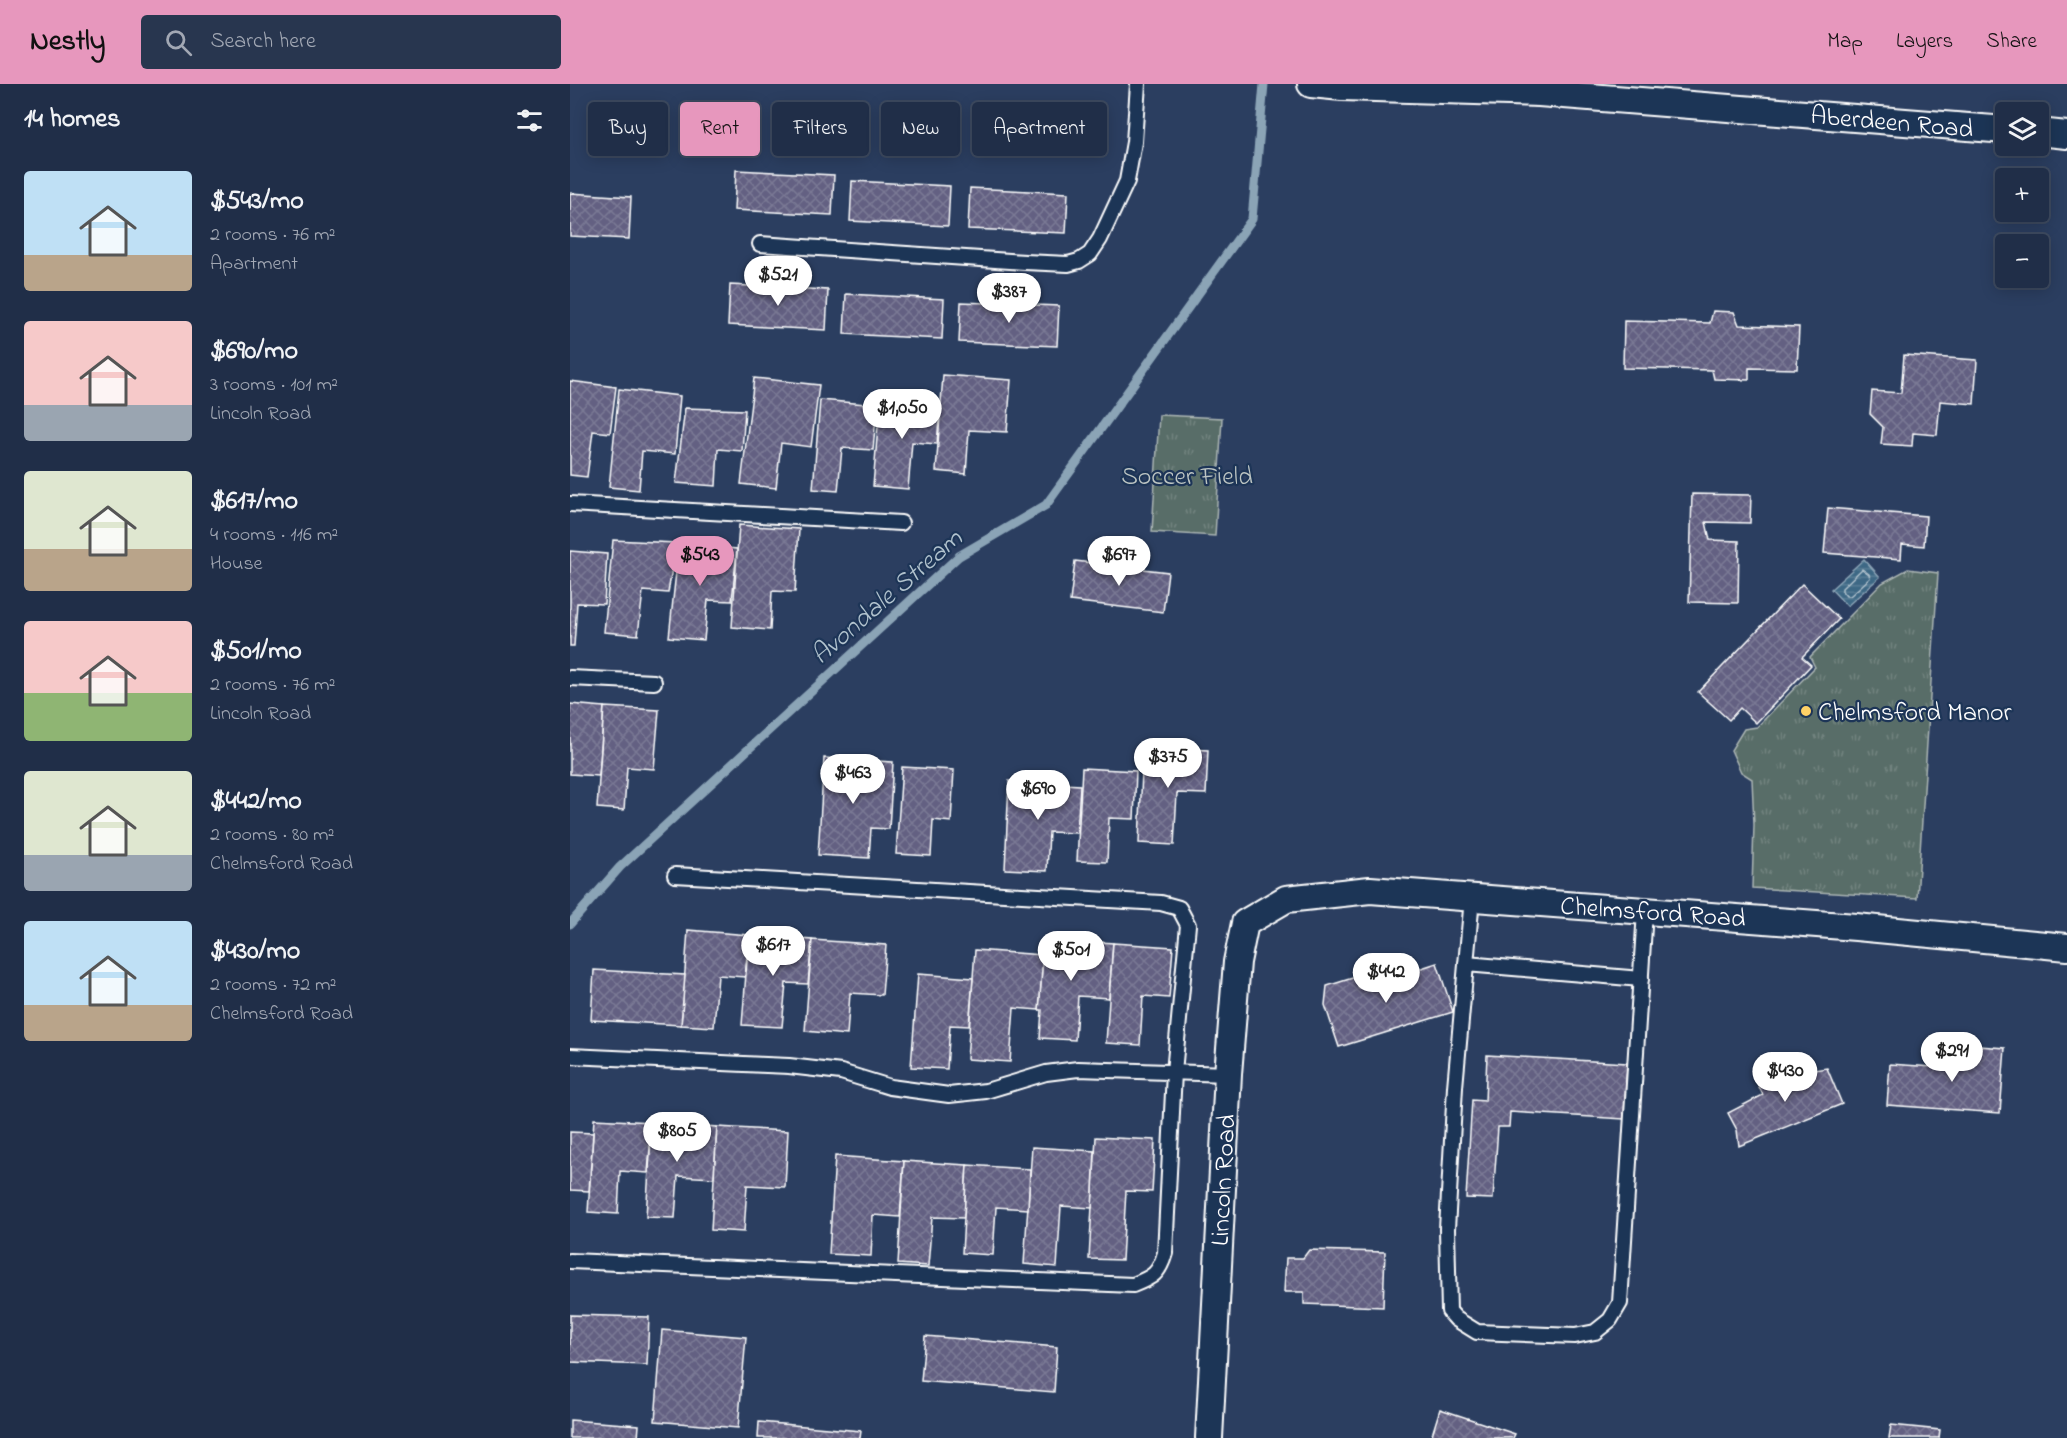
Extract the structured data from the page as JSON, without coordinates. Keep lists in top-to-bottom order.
{
  "streets": {
    "street": ["Aberdeen Road", "Chelmsford Road", "Lincoln Road"]
  },
  "crossings": [
    ["Chelmsford Road", "Lincoln Road"]
  ],
  "water": ["Avondale Stream"],
  "parks": ["Soccer Field"],
  "places": ["Chelmsford Manor"],
  "page": {
    "header": "Nestly",
    "search": "Search here",
    "nav": ["Map", "Layers", "Share"],
    "heading": "14 homes",
    "map_buttons": ["+", "−"],
    "chip": [
      "Buy",
      "Rent",
      "Filters",
      "New",
      "Apartment"
    ],
    "list": [
      {
        "name": "$543/mo",
        "note": "2 rooms · 76 m² · Apartment"
      },
      {
        "name": "$690/mo",
        "note": "3 rooms · 101 m² · Lincoln Road"
      },
      {
        "name": "$617/mo",
        "note": "4 rooms · 116 m² · House"
      },
      {
        "name": "$501/mo",
        "note": "2 rooms · 76 m² · Lincoln Road"
      },
      {
        "name": "$442/mo",
        "note": "2 rooms · 80 m² · Chelmsford Road"
      },
      {
        "name": "$430/mo",
        "note": "2 rooms · 72 m² · Chelmsford Road"
      }
    ],
    "price": [
      "$521",
      "$387",
      "$1,050",
      "$543",
      "$697",
      "$375",
      "$463",
      "$690",
      "$617",
      "$501",
      "$442",
      "$291",
      "$430",
      "$805"
    ]
  }
}
